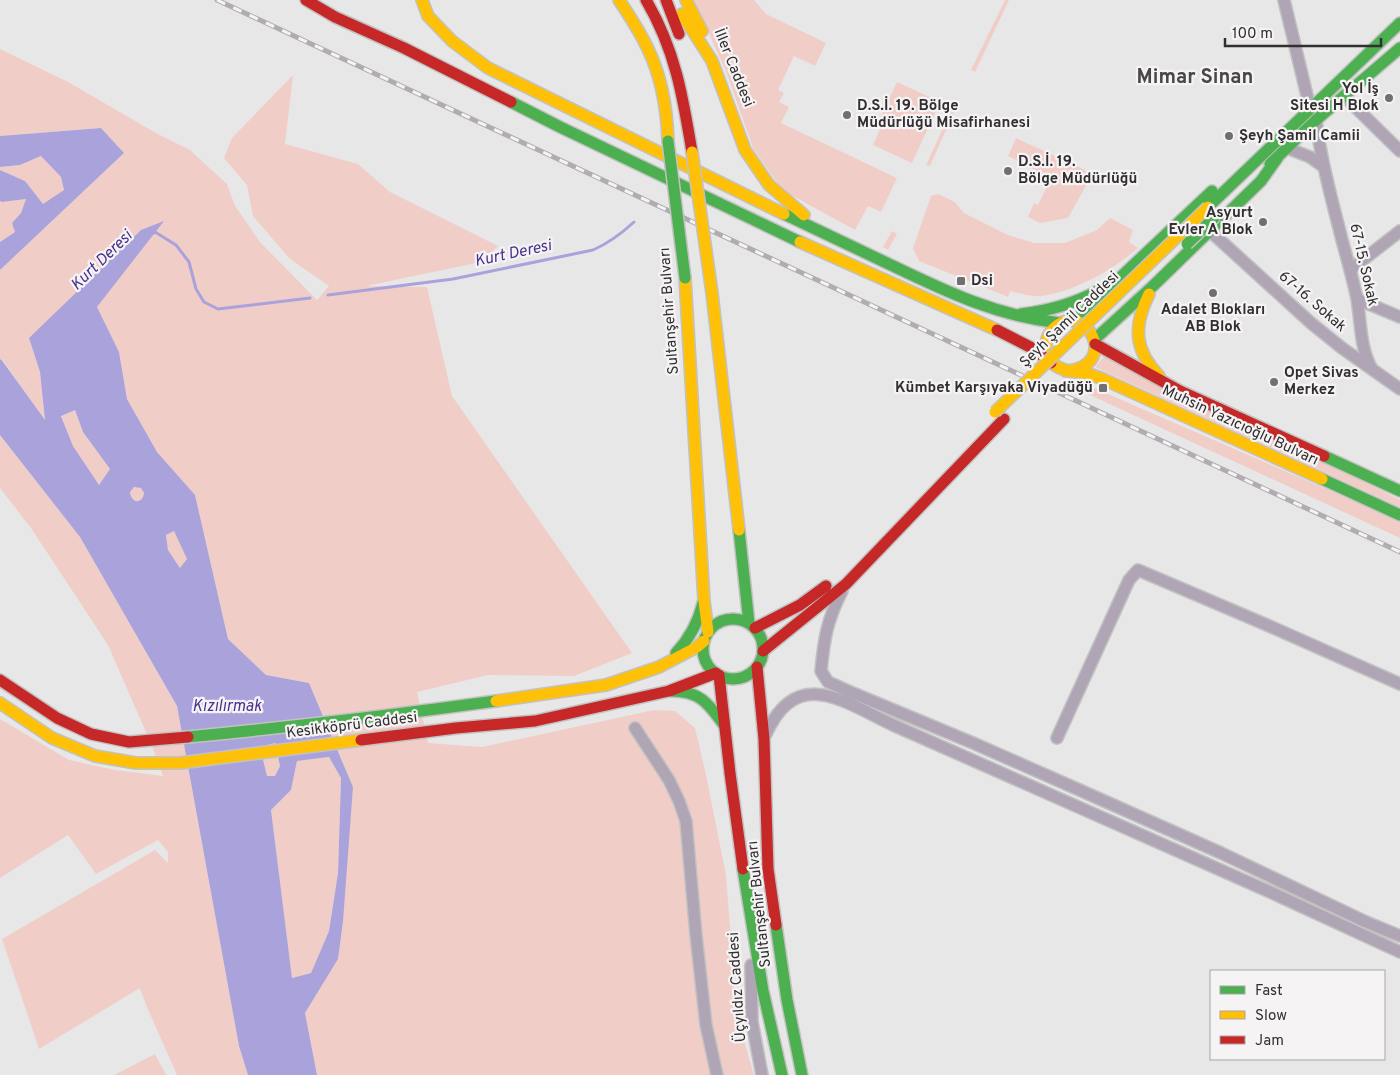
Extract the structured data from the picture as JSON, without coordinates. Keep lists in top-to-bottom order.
{
  "streets": {
    "main road": [
      "İller Caddesi",
      "Sultanşehir Bulvarı",
      "Şeyh Şamil Caddesi",
      "Muhsin Yazıcıoğlu Bulvarı",
      "Kesikköprü Caddesi"
    ],
    "street": ["67-15. Sokak", "67-16. Sokak", "Üçyıldız Caddesi"]
  },
  "crossings": [
    ["67-15. Sokak", "67-16. Sokak"],
    ["67-15. Sokak", "Şeyh Şamil Caddesi"],
    ["Sultanşehir Bulvarı", "Şeyh Şamil Caddesi"],
    ["Sultanşehir Bulvarı", "Kesikköprü Caddesi"],
    ["Sultanşehir Bulvarı", "Üçyıldız Caddesi"],
    ["Şeyh Şamil Caddesi", "Muhsin Yazıcıoğlu Bulvarı"],
    ["Şeyh Şamil Caddesi", "Kesikköprü Caddesi"]
  ],
  "districts": ["Mimar Sinan"],
  "water": ["Kurt Deresi", "Kızılırmak"],
  "places": {
    "other": [
      "Yol İş Sitesi H Blok",
      "D.S.İ. 19. Bölge Müdürlüğü Misafirhanesi",
      "Şeyh Şamil Camii",
      "D.S.İ. 19. Bölge Müdürlüğü",
      "Asyurt Evler A Blok",
      "Adalet Blokları AB Blok",
      "Opet Sivas Merkez"
    ],
    "transit": ["Dsi", "Kümbet Karşıyaka Viyadüğü"]
  },
  "legend": ["Fast", "Slow", "Jam"],
  "scale_bar": "100 m"
}
